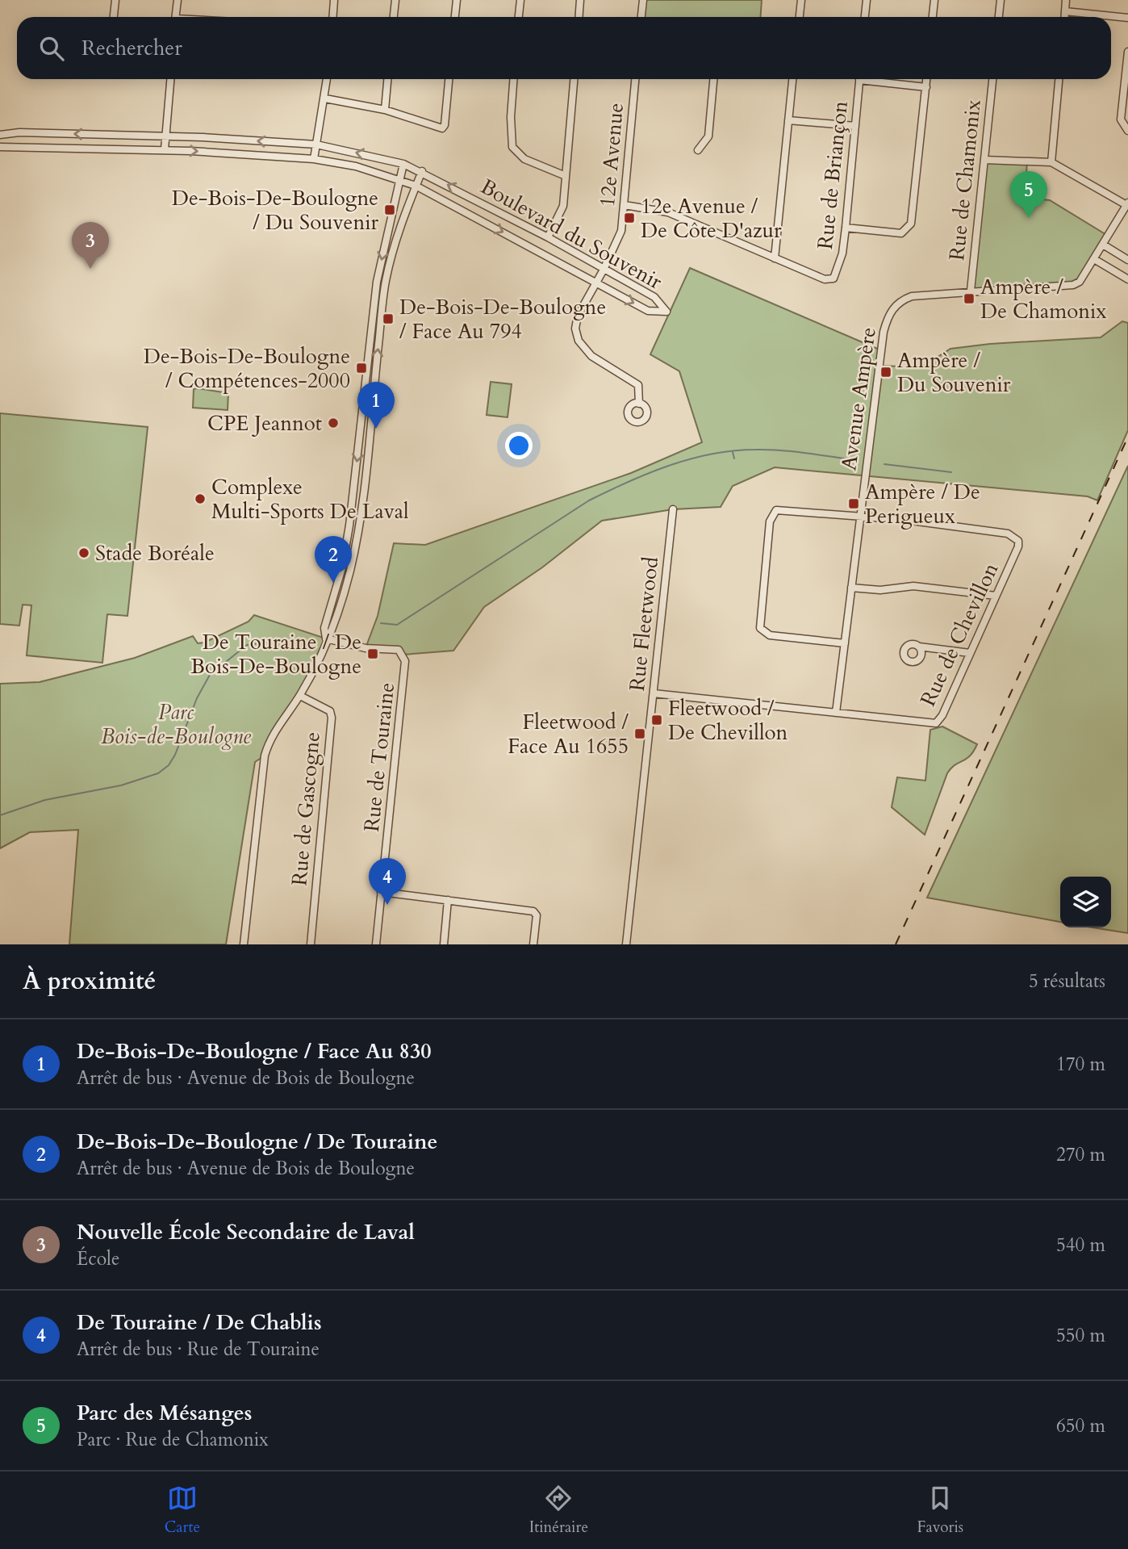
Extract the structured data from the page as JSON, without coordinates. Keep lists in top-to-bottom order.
{
  "streets": {
    "street": [
      "12e Avenue",
      "Rue de Briançon",
      "Rue de Chamonix",
      "Boulevard du Souvenir",
      "Avenue Ampère",
      "Rue Fleetwood",
      "Rue de Chevillon",
      "Rue de Touraine",
      "Rue de Gascogne"
    ]
  },
  "crossings": [
    ["12e Avenue", "Boulevard du Souvenir"],
    ["Rue de Chamonix", "Avenue Ampère"],
    ["Avenue Ampère", "Rue de Chevillon"],
    ["Rue Fleetwood", "Rue de Chevillon"]
  ],
  "parks": ["Parc Bois-de-Boulogne"],
  "places": {
    "transit": [
      "De-Bois-De-Boulogne / Du Souvenir",
      "12e Avenue / De Côte D'azur",
      "Ampère / De Chamonix",
      "De-Bois-De-Boulogne / Face Au 794",
      "De-Bois-De-Boulogne / Compétences-2000",
      "Ampère / Du Souvenir",
      "Ampère / De Perigueux",
      "De Touraine / De Bois-De-Boulogne",
      "Fleetwood / De Chevillon",
      "Fleetwood / Face Au 1655"
    ],
    "other": ["CPE Jeannot", "Complexe Multi-Sports De Laval", "Stade Boréale"]
  },
  "page": {
    "search": "Rechercher",
    "pins": [
      "5",
      "3",
      "1",
      "2",
      "4"
    ],
    "heading": ["À proximité", "5 résultats"],
    "list": [
      {
        "mark": "1",
        "name": "De-Bois-De-Boulogne / Face Au 830",
        "note": "Arrêt de bus · Avenue de Bois de Boulogne",
        "value": "170 m"
      },
      {
        "mark": "2",
        "name": "De-Bois-De-Boulogne / De Touraine",
        "note": "Arrêt de bus · Avenue de Bois de Boulogne",
        "value": "270 m"
      },
      {
        "mark": "3",
        "name": "Nouvelle École Secondaire de Laval",
        "note": "École",
        "value": "540 m"
      },
      {
        "mark": "4",
        "name": "De Touraine / De Chablis",
        "note": "Arrêt de bus · Rue de Touraine",
        "value": "550 m"
      },
      {
        "mark": "5",
        "name": "Parc des Mésanges",
        "note": "Parc · Rue de Chamonix",
        "value": "650 m"
      }
    ],
    "nav": ["Carte", "Itinéraire", "Favoris"]
  }
}
